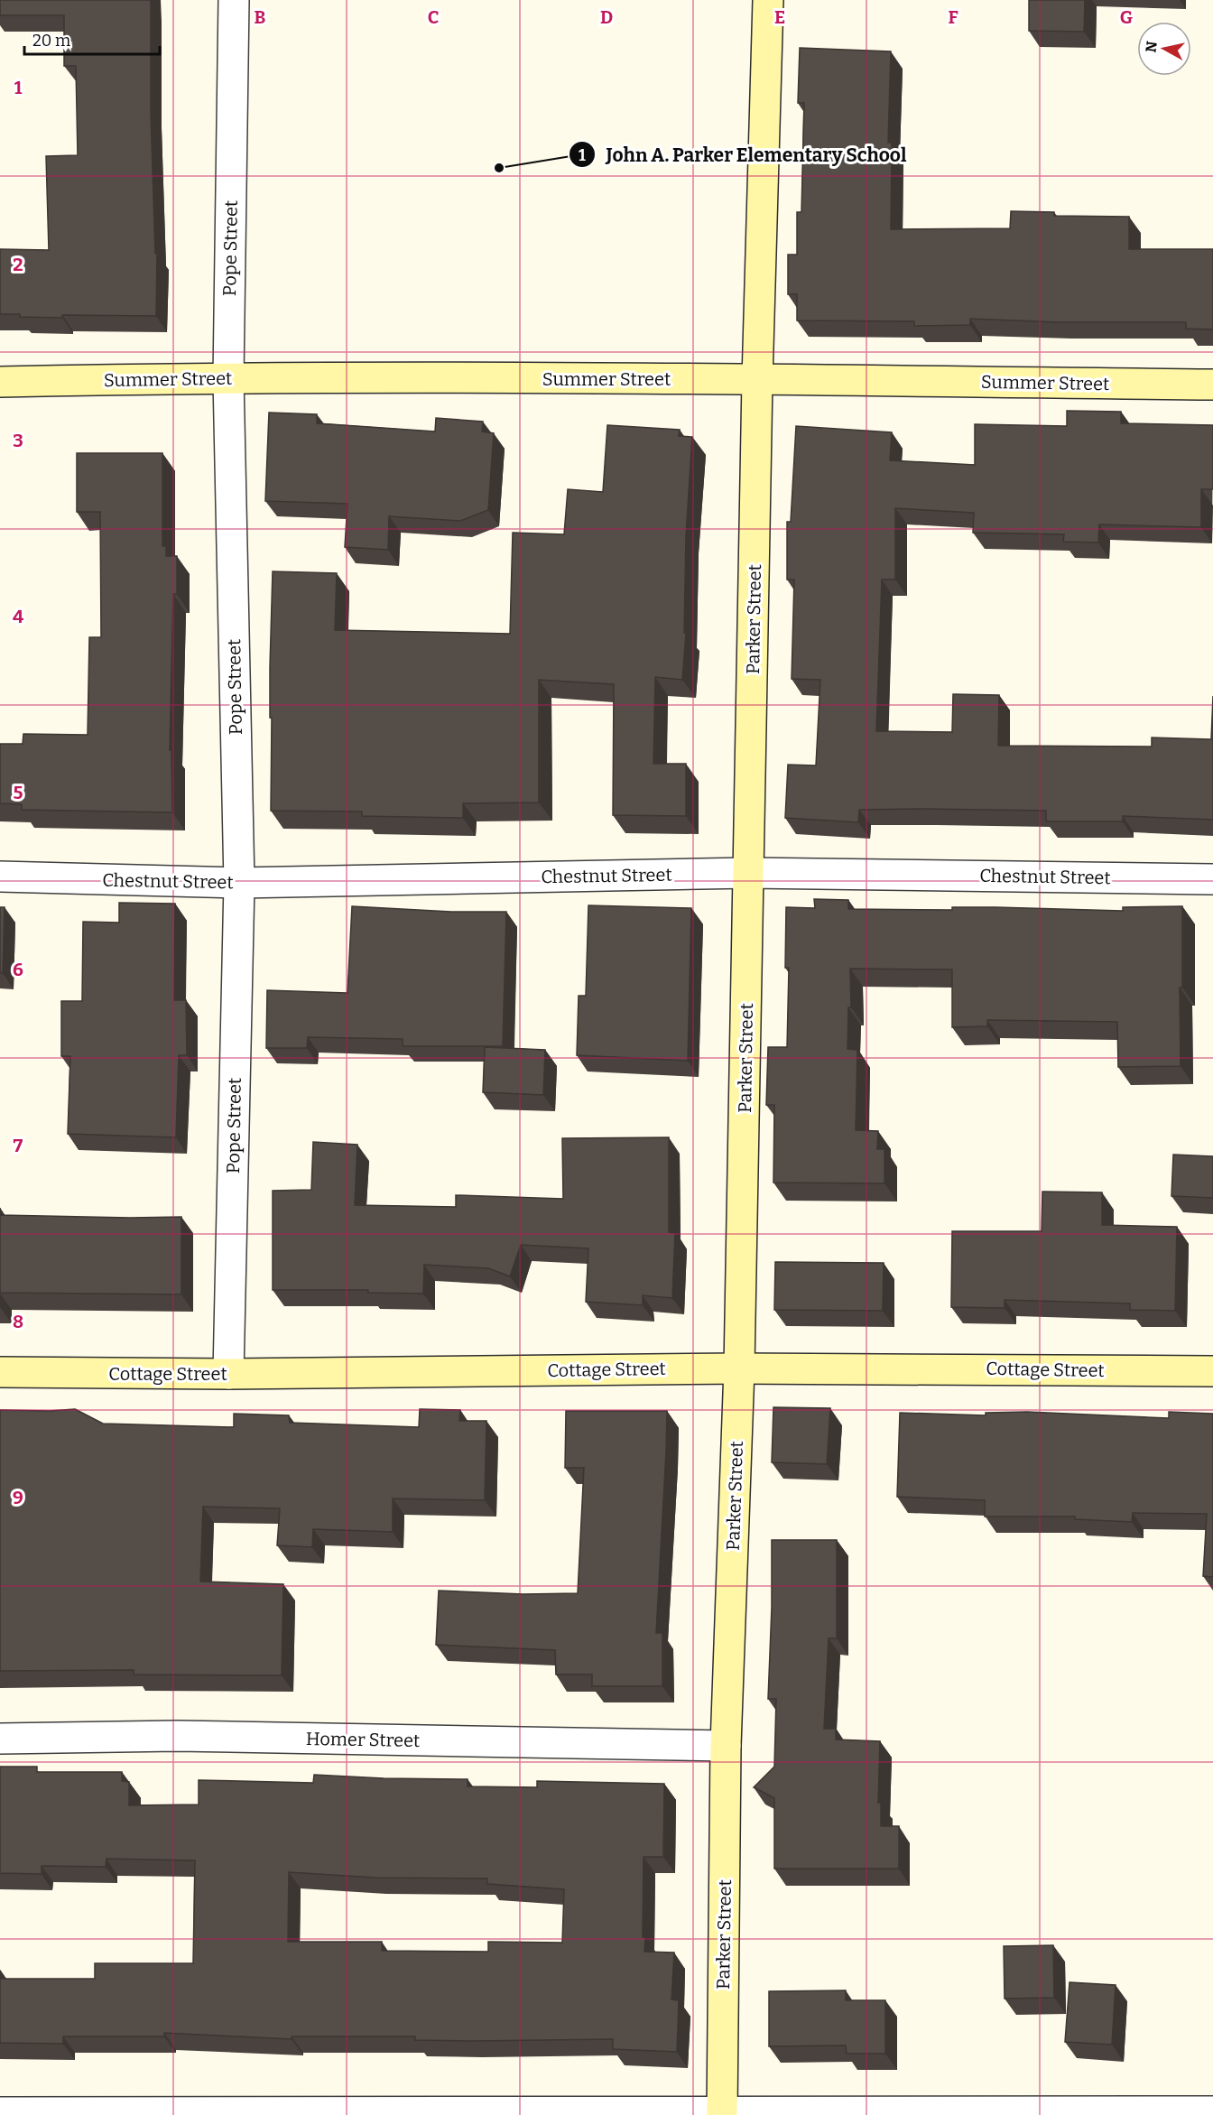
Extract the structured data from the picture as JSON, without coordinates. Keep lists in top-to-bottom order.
{
  "streets": {
    "main road": ["Summer Street", "Parker Street", "Cottage Street"],
    "street": ["Pope Street", "Chestnut Street", "Homer Street"]
  },
  "crossings": [
    ["Pope Street", "Summer Street"],
    ["Pope Street", "Chestnut Street"],
    ["Pope Street", "Cottage Street"],
    ["Summer Street", "Parker Street"],
    ["Parker Street", "Chestnut Street"],
    ["Parker Street", "Cottage Street"],
    ["Parker Street", "Homer Street"]
  ],
  "places": ["John A. Parker Elementary School"],
  "scale_bar": "20 m",
  "north": "left",
  "grid": {
    "columns": [
      "B",
      "C",
      "D",
      "E",
      "F",
      "G"
    ],
    "rows": [
      "1",
      "2",
      "3",
      "4",
      "5",
      "6",
      "7",
      "8",
      "9"
    ]
  }
}
